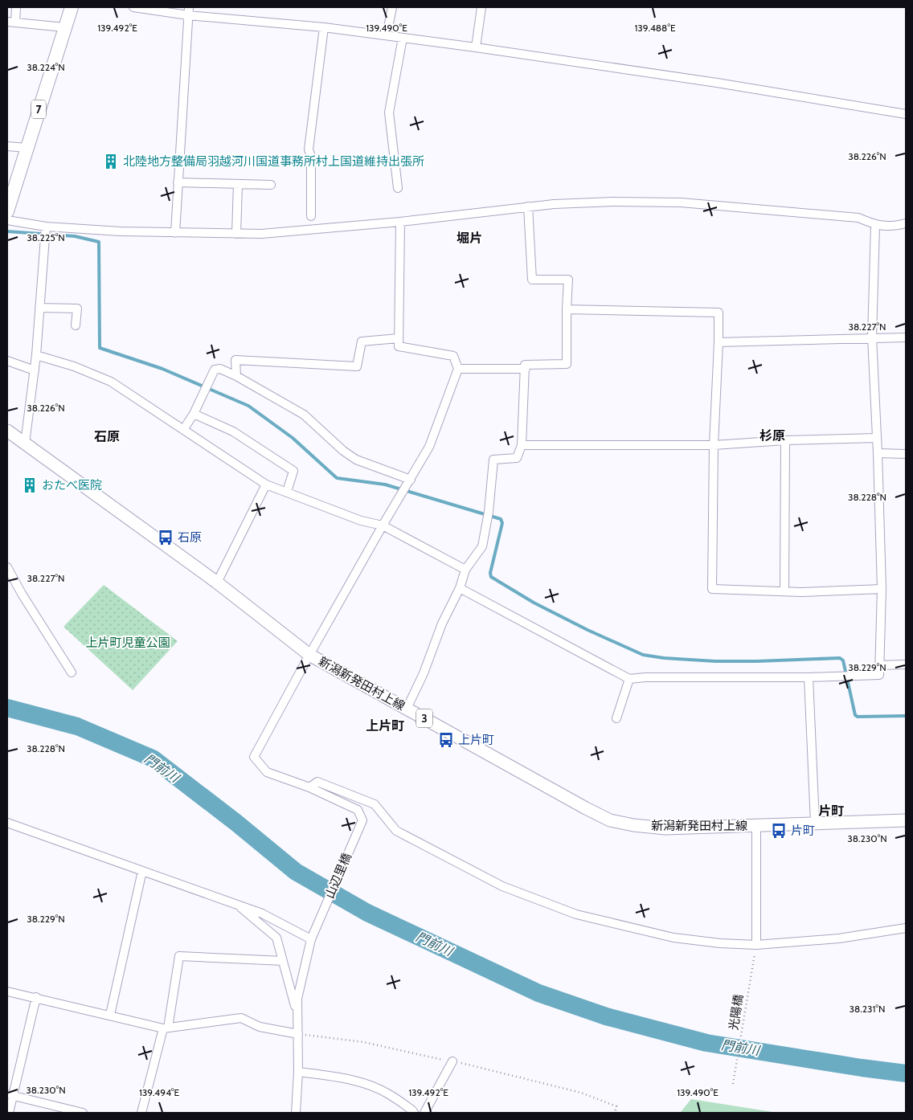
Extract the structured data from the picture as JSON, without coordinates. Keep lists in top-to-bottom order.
{
  "streets": {
    "highway": ["7"],
    "main road": ["新潟新発田村上線", "3"],
    "street": ["山辺里橋"],
    "path": ["光陽橋"]
  },
  "districts": [
    "堀片",
    "杉原",
    "石原",
    "上片町",
    "片町"
  ],
  "water": ["門前川"],
  "parks": ["上片町児童公園"],
  "places": {
    "building": ["北陸地方整備局羽越河川国道事務所村上国道維持出張所", "おたべ医院"],
    "bus stop": ["石原", "上片町", "片町"]
  },
  "coordinates": [
    "139.492°E",
    "139.490°E",
    "139.488°E",
    "38.224°N",
    "38.226°N",
    "38.225°N",
    "38.227°N",
    "38.228°N",
    "38.229°N",
    "38.230°N",
    "38.231°N",
    "139.494°E"
  ]
}
